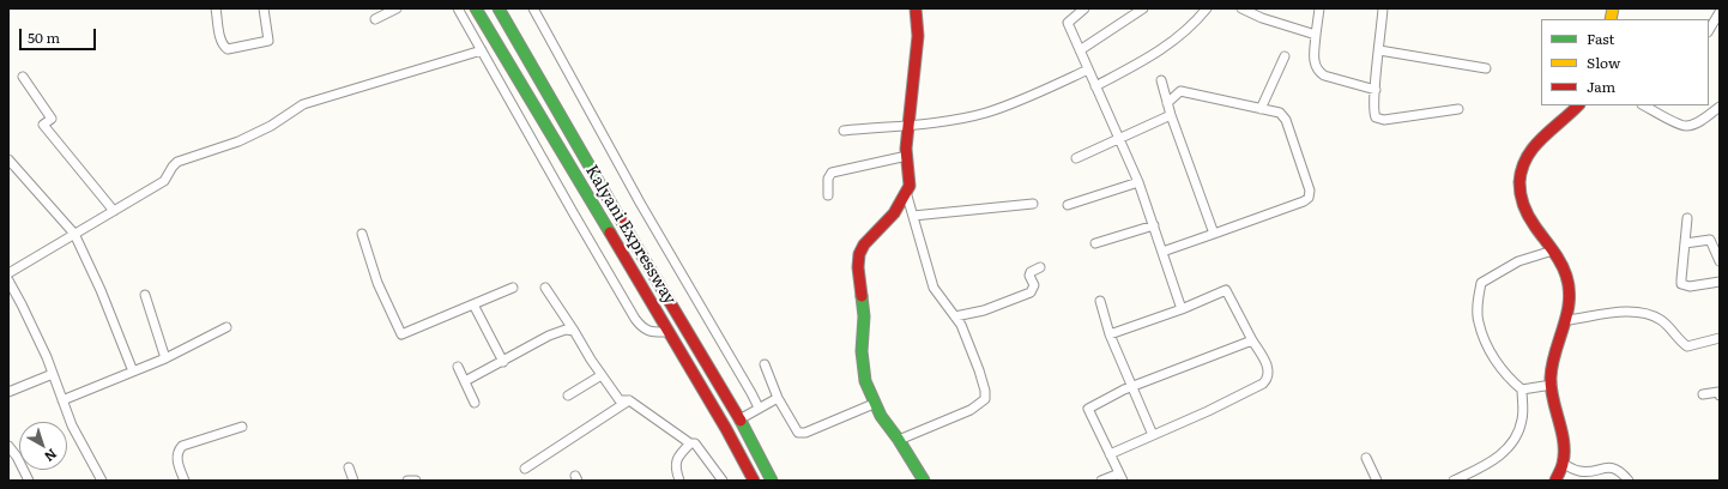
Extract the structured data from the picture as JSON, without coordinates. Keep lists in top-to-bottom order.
{
  "streets": {
    "main road": ["Kalyani Expressway"]
  },
  "legend": ["Fast", "Slow", "Jam"],
  "scale_bar": "50 m",
  "north": "bottom right"
}
